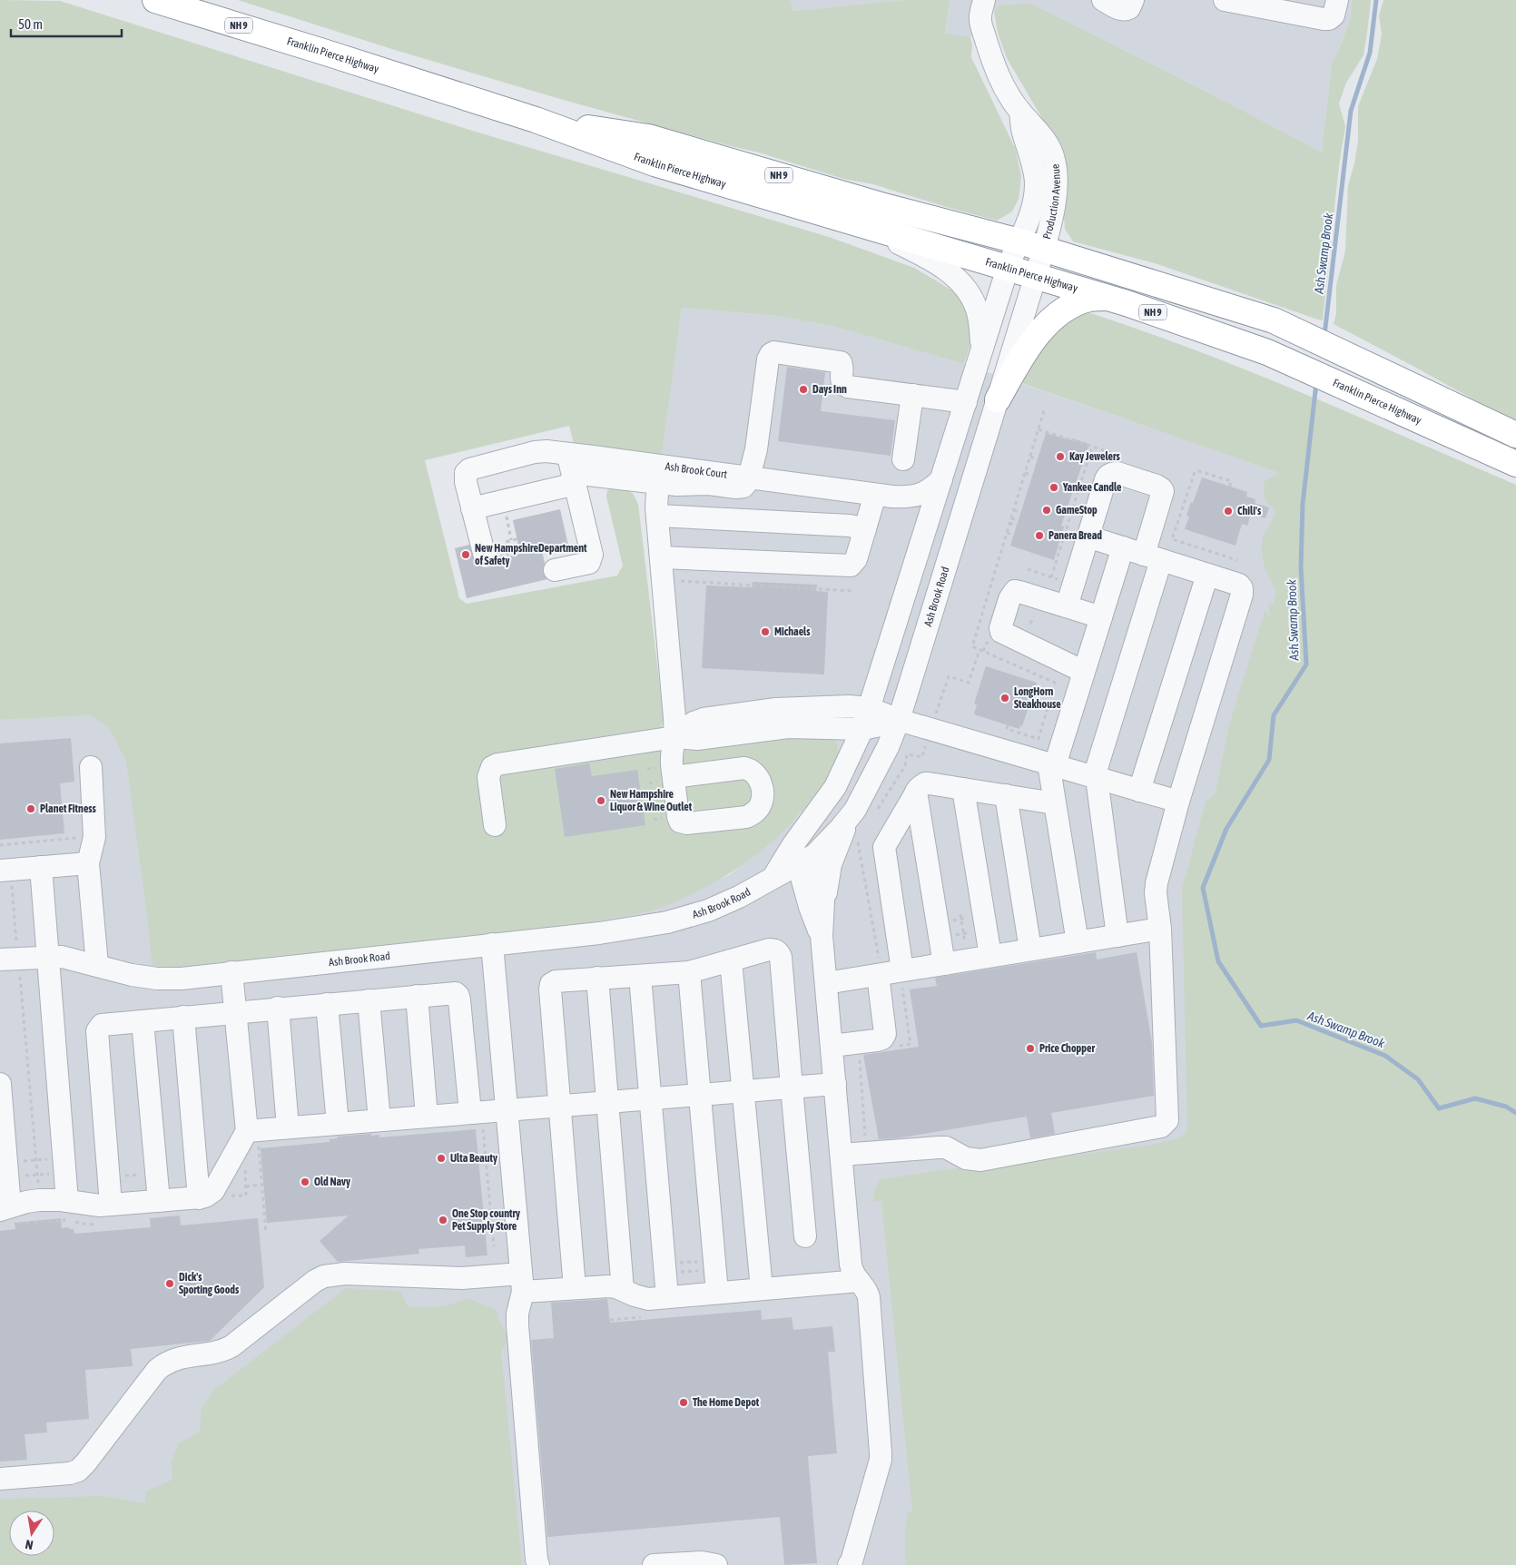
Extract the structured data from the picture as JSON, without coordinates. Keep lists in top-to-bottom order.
{
  "streets": {
    "highway": ["NH 9", "Franklin Pierce Highway"],
    "street": ["Production Avenue", "Ash Brook Court", "Ash Brook Road"]
  },
  "crossings": [
    ["Franklin Pierce Highway", "Production Avenue"],
    ["Franklin Pierce Highway", "Ash Brook Road"],
    ["Production Avenue", "Ash Brook Court"],
    ["Production Avenue", "Ash Brook Road"]
  ],
  "water": ["Ash Swamp Brook"],
  "places": [
    "Days Inn",
    "Kay Jewelers",
    "Yankee Candle",
    "GameStop",
    "Chili's",
    "Panera Bread",
    "New HampshireDepartment of Safety",
    "Michaels",
    "LongHorn Steakhouse",
    "New Hampshire Liquor & Wine Outlet",
    "Planet Fitness",
    "Price Chopper",
    "Ulta Beauty",
    "Old Navy",
    "One Stop country Pet Supply Store",
    "Dick's Sporting Goods",
    "The Home Depot"
  ],
  "scale_bar": "50 m",
  "north": "bottom"
}
